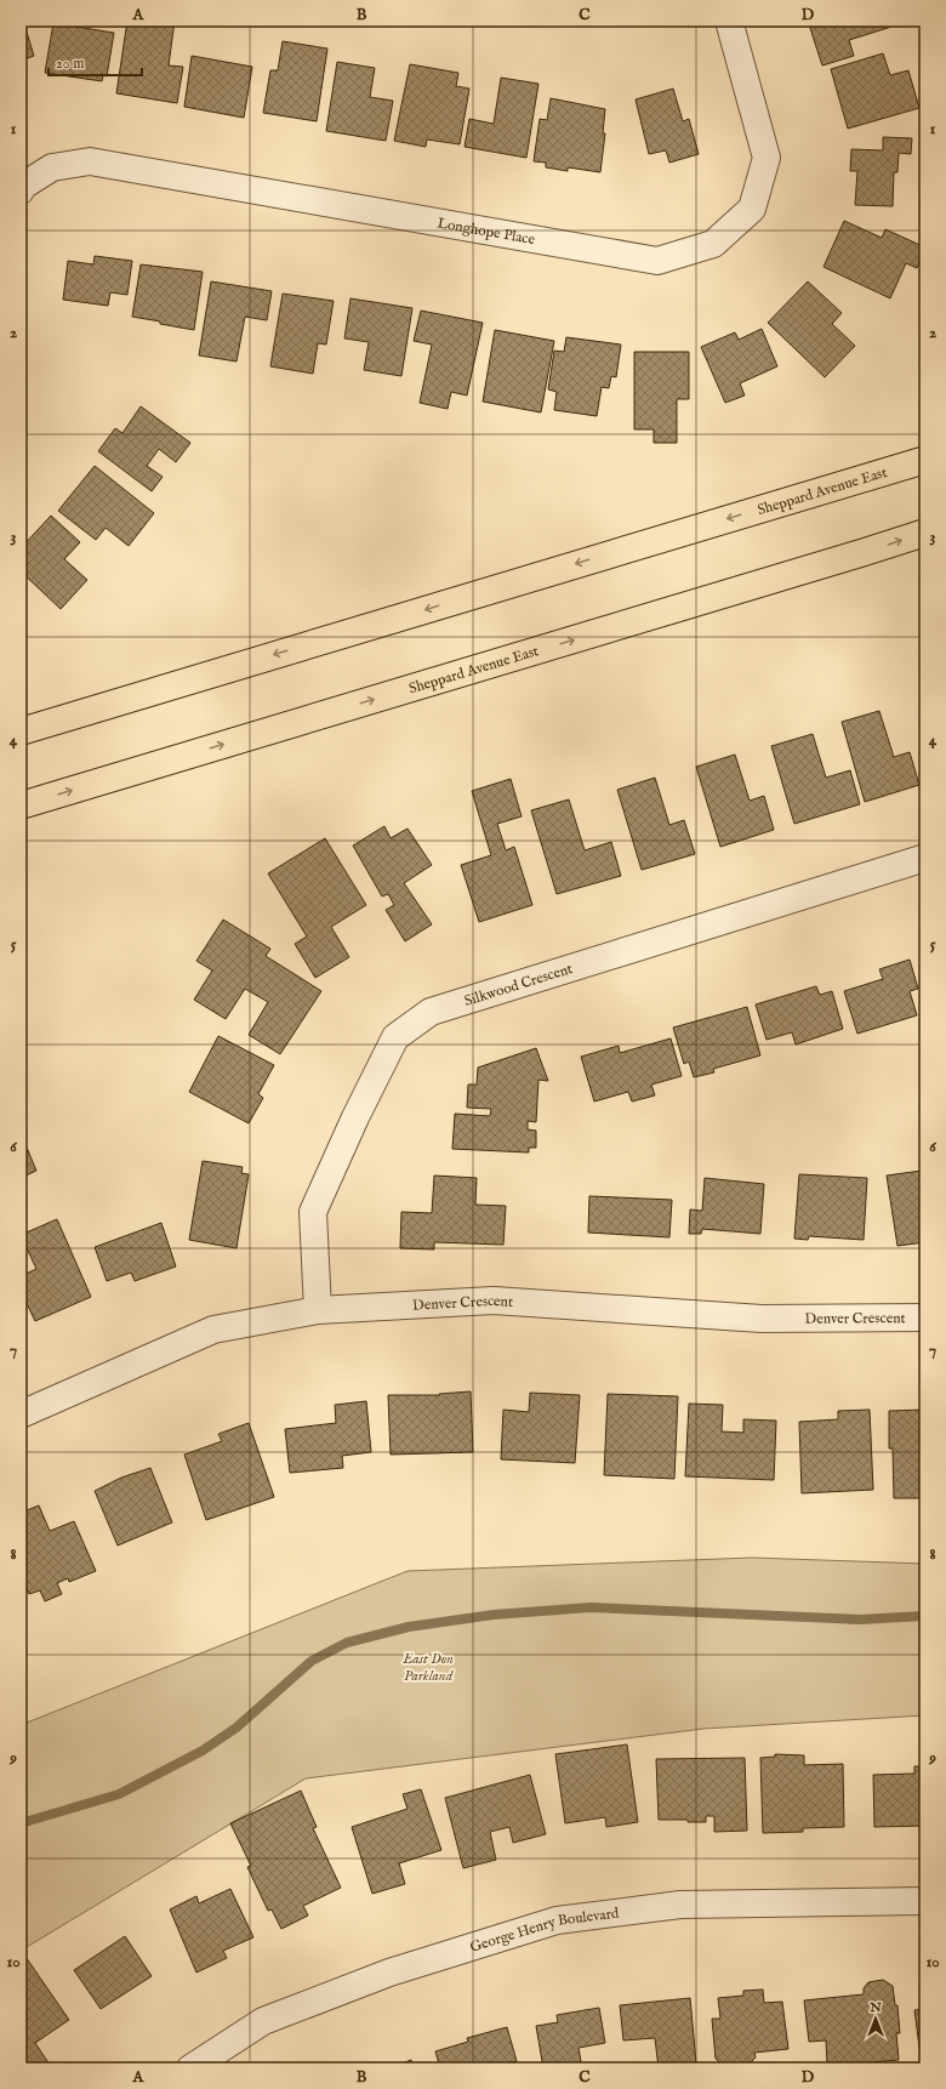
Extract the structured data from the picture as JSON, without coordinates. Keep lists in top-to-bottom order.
{
  "streets": {
    "main road": ["Sheppard Avenue East"],
    "street": [
      "Longhope Place",
      "Silkwood Crescent",
      "Denver Crescent",
      "George Henry Boulevard"
    ]
  },
  "crossings": [
    ["Silkwood Crescent", "Denver Crescent"]
  ],
  "parks": ["East Don Parkland"],
  "scale_bar": "20 m",
  "north": "top",
  "grid": {
    "columns": [
      "A",
      "B",
      "C",
      "D"
    ],
    "rows": [
      "1",
      "2",
      "3",
      "4",
      "5",
      "6",
      "7",
      "8",
      "9",
      "10"
    ]
  }
}
